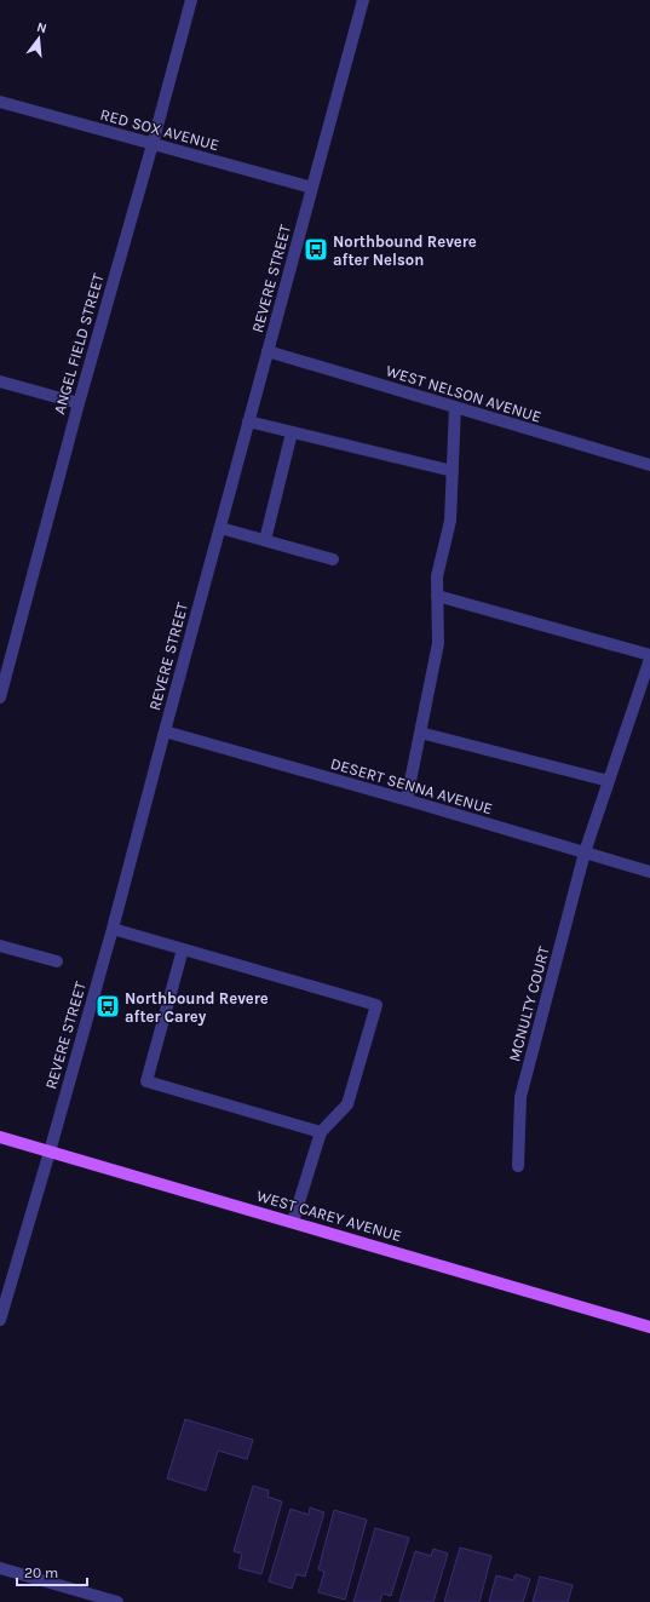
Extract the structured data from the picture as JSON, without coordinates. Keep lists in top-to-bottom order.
{
  "streets": {
    "main road": ["WEST CAREY AVENUE"],
    "street": [
      "RED SOX AVENUE",
      "REVERE STREET",
      "ANGEL FIELD STREET",
      "WEST NELSON AVENUE",
      "DESERT SENNA AVENUE",
      "MCNULTY COURT"
    ]
  },
  "crossings": [
    ["RED SOX AVENUE", "REVERE STREET"],
    ["RED SOX AVENUE", "ANGEL FIELD STREET"],
    ["REVERE STREET", "WEST NELSON AVENUE"],
    ["REVERE STREET", "DESERT SENNA AVENUE"],
    ["REVERE STREET", "WEST CAREY AVENUE"],
    ["DESERT SENNA AVENUE", "MCNULTY COURT"]
  ],
  "places": {
    "bus stop": ["Northbound Revere after Nelson", "Northbound Revere after Carey"]
  },
  "scale_bar": "20 m",
  "north": "top"
}
